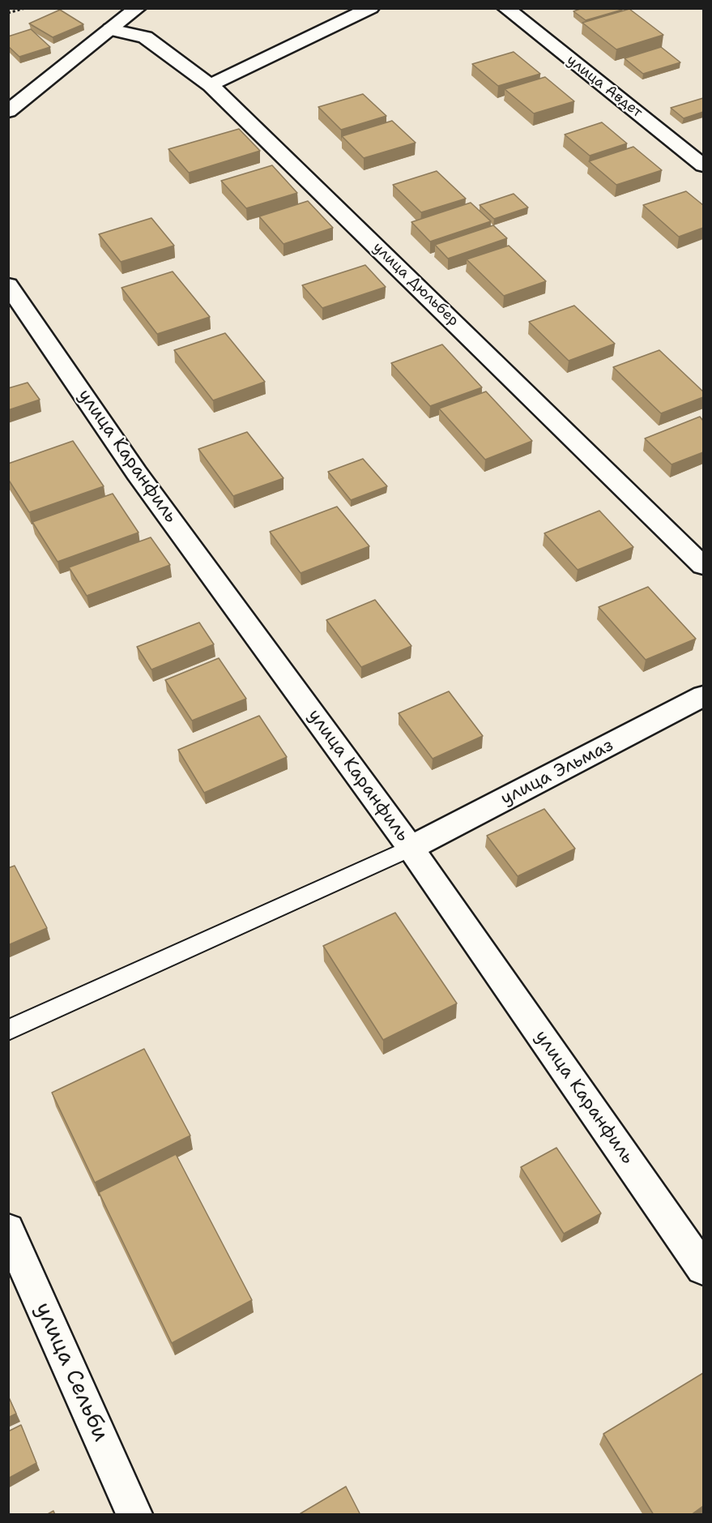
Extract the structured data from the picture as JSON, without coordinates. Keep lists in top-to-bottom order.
{
  "streets": {
    "street": [
      "улица Авдет",
      "улица Дюльбер",
      "улица Каранфиль",
      "улица Эльмаз",
      "улица Сельби"
    ]
  },
  "crossings": [
    ["улица Каранфиль", "улица Эльмаз"]
  ]
}
